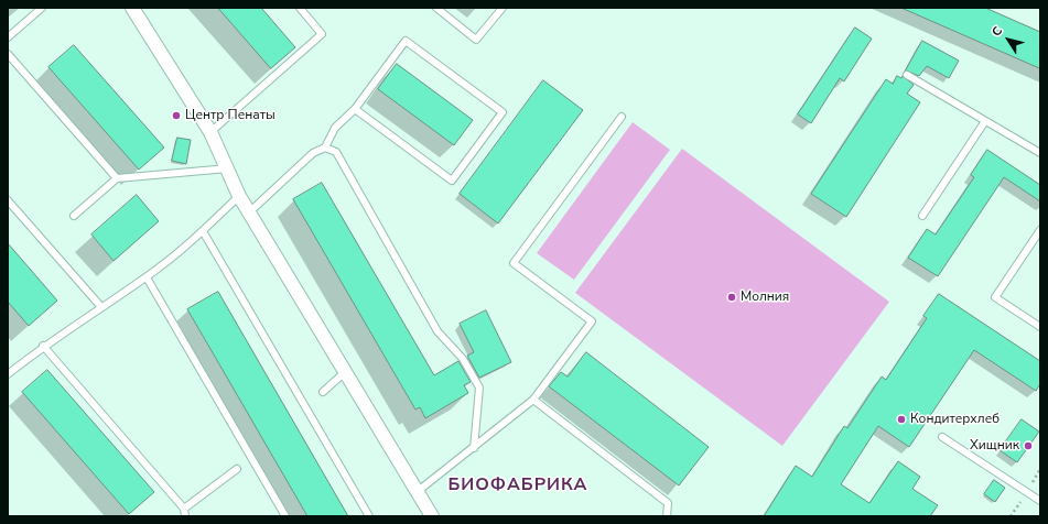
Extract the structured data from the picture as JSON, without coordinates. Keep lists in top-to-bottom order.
{
  "districts": ["БИОФАБРИКА"],
  "places": [
    "Центр Пенаты",
    "Молния",
    "Кондитерхлеб",
    "Хищник"
  ],
  "north": "top left"
}
